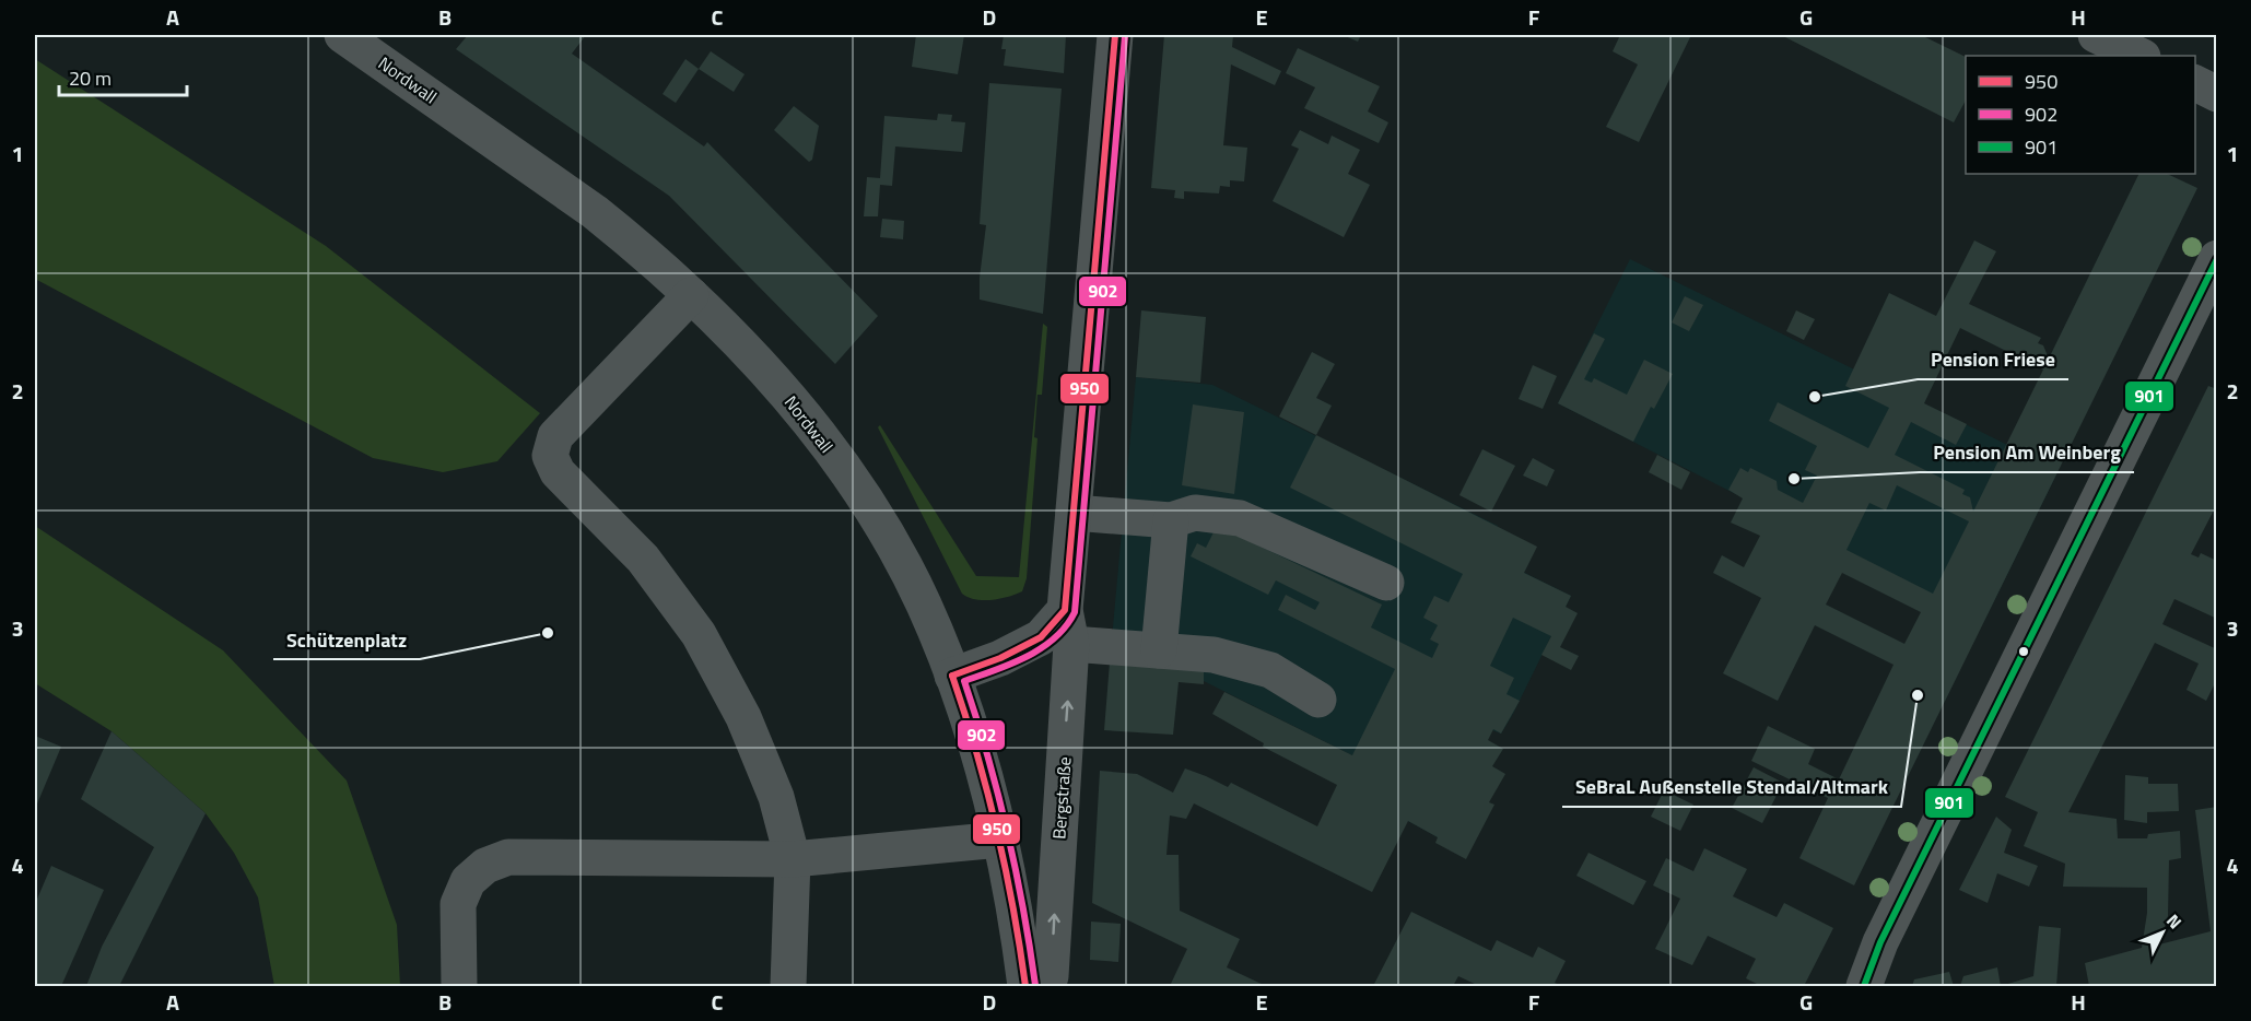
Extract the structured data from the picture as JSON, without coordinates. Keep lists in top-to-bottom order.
{
  "streets": {
    "street": ["Nordwall", "Bergstraße"]
  },
  "one_way": ["Bergstraße"],
  "places": [
    "Pension Friese",
    "Pension Am Weinberg",
    "Schützenplatz",
    "SeBraL Außenstelle Stendal/Altmark"
  ],
  "lines": ["transit line 950", "transit line 902", "transit line 901"],
  "legend": ["950", "902", "901"],
  "scale_bar": "20 m",
  "north": "top right",
  "grid": {
    "columns": [
      "A",
      "B",
      "C",
      "D",
      "E",
      "F",
      "G",
      "H"
    ],
    "rows": [
      "1",
      "2",
      "3",
      "4"
    ]
  }
}
